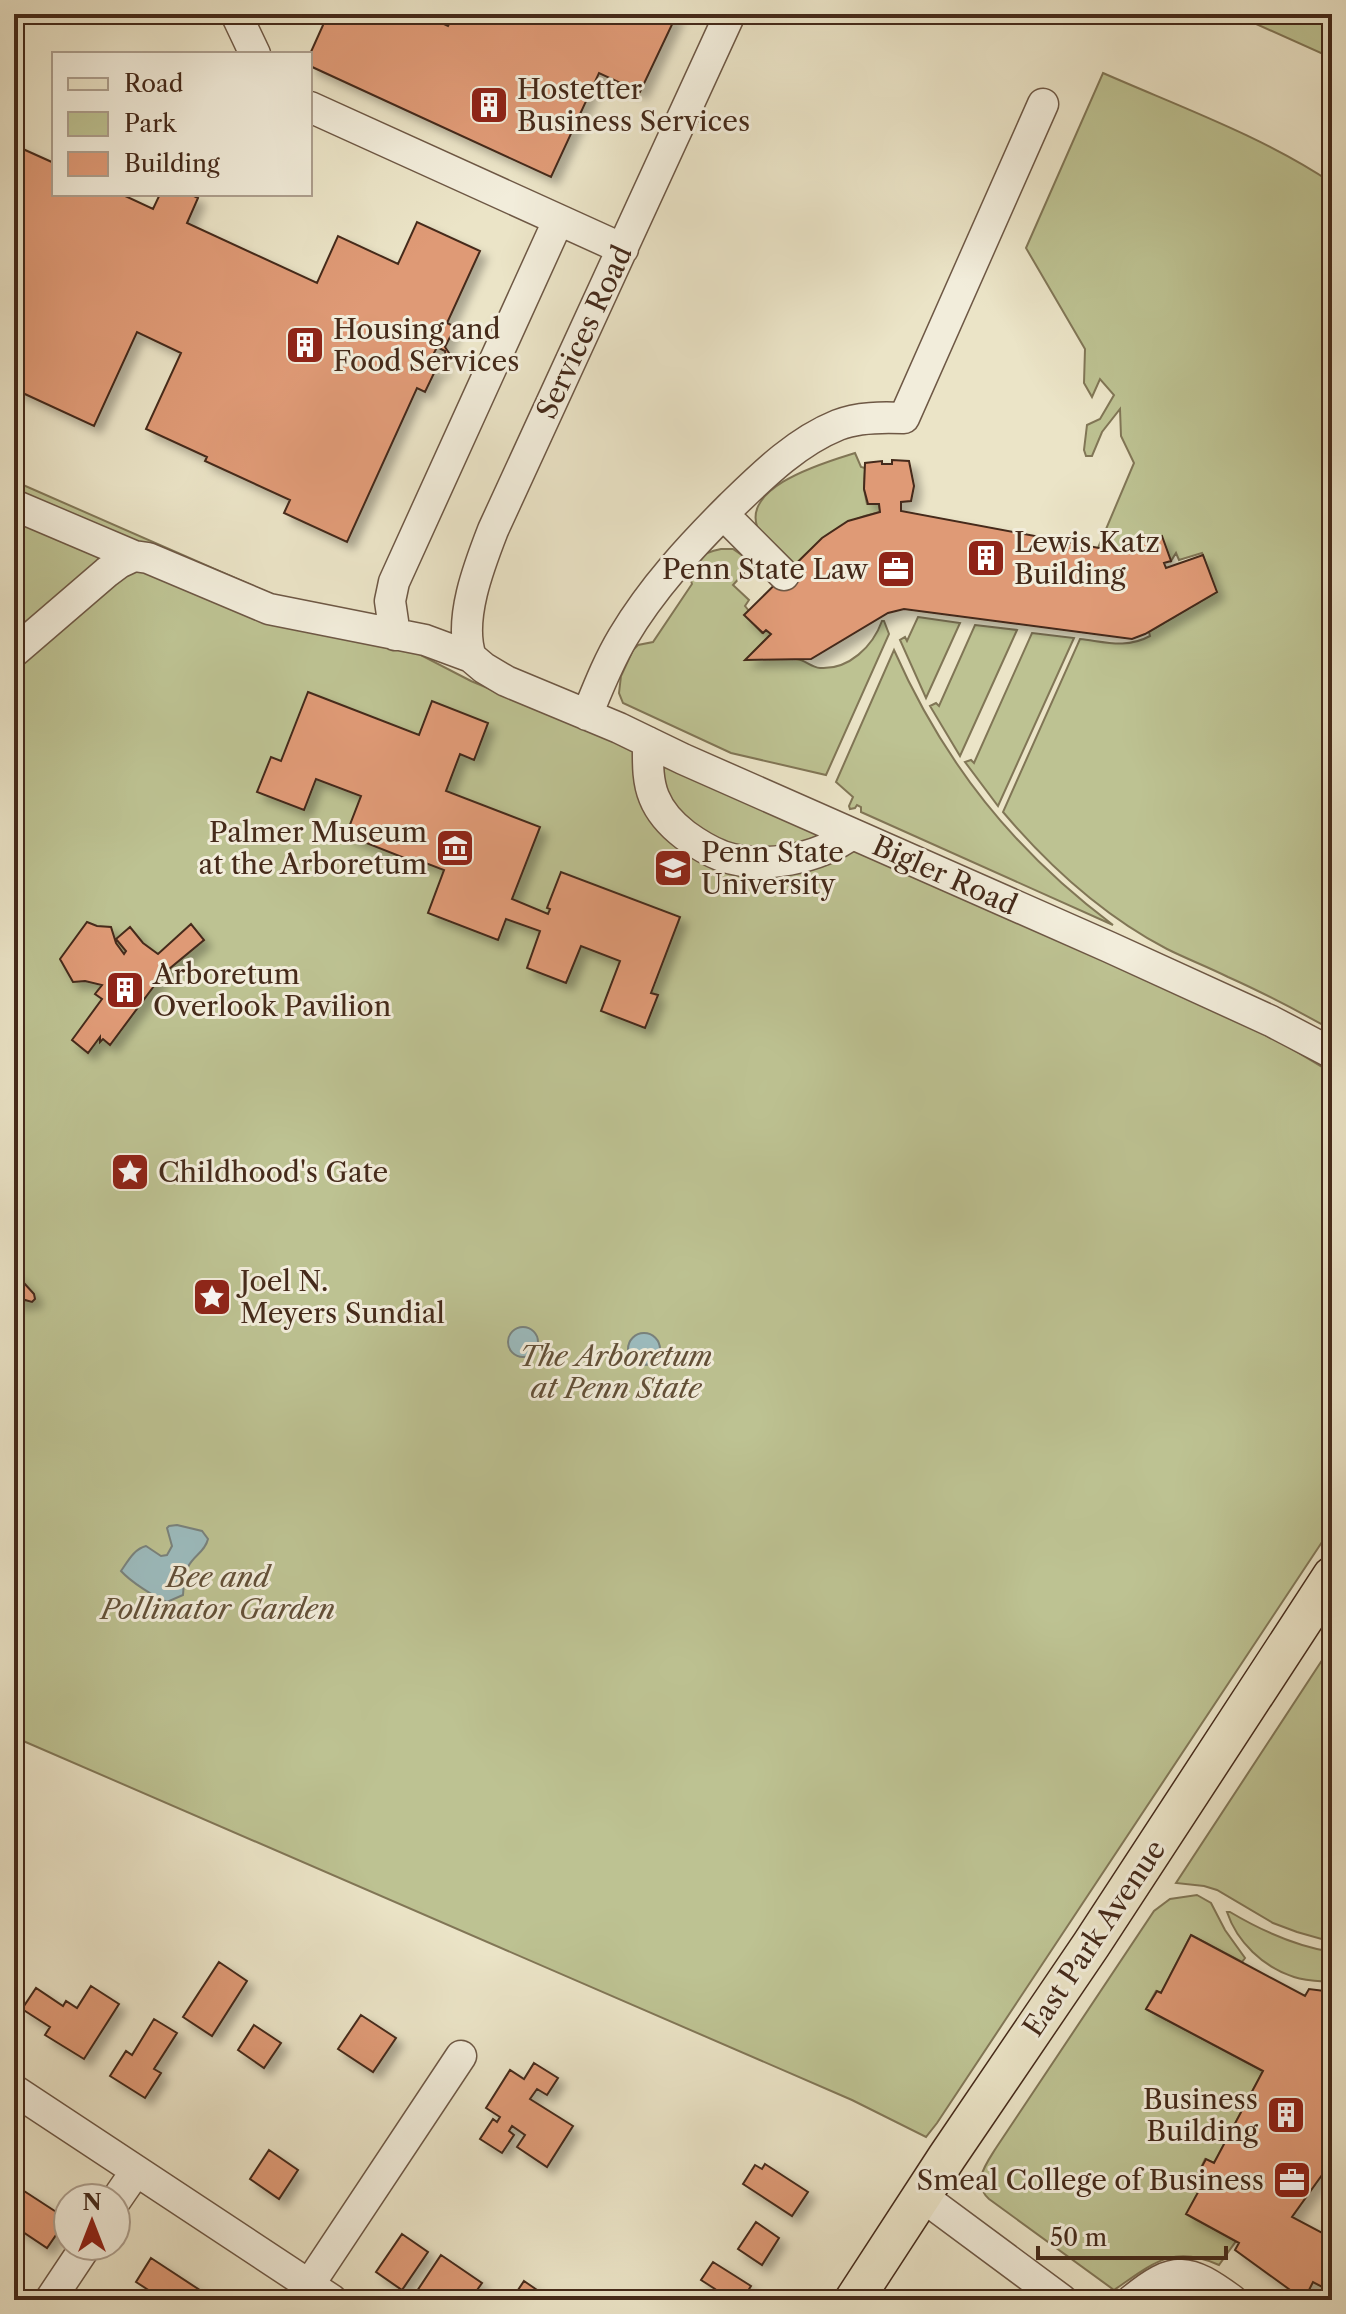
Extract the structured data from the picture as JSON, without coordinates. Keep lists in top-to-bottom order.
{
  "streets": {
    "main road": ["East Park Avenue"],
    "street": ["Services Road", "Bigler Road"]
  },
  "crossings": [
    ["Services Road", "Bigler Road"]
  ],
  "parks": ["The Arboretum at Penn State", "Bee and Pollinator Garden"],
  "places": {
    "building": [
      "Hostetter Business Services",
      "Housing and Food Services",
      "Lewis Katz Building",
      "Arboretum Overlook Pavilion",
      "Business Building"
    ],
    "office": ["Penn State Law", "Smeal College of Business"],
    "museum": ["Palmer Museum at the Arboretum"],
    "school or university": ["Penn State University"],
    "place": ["Childhood's Gate", "Joel N. Meyers Sundial"]
  },
  "legend": ["Road", "Park", "Building"],
  "scale_bar": "50 m",
  "north": "top"
}
